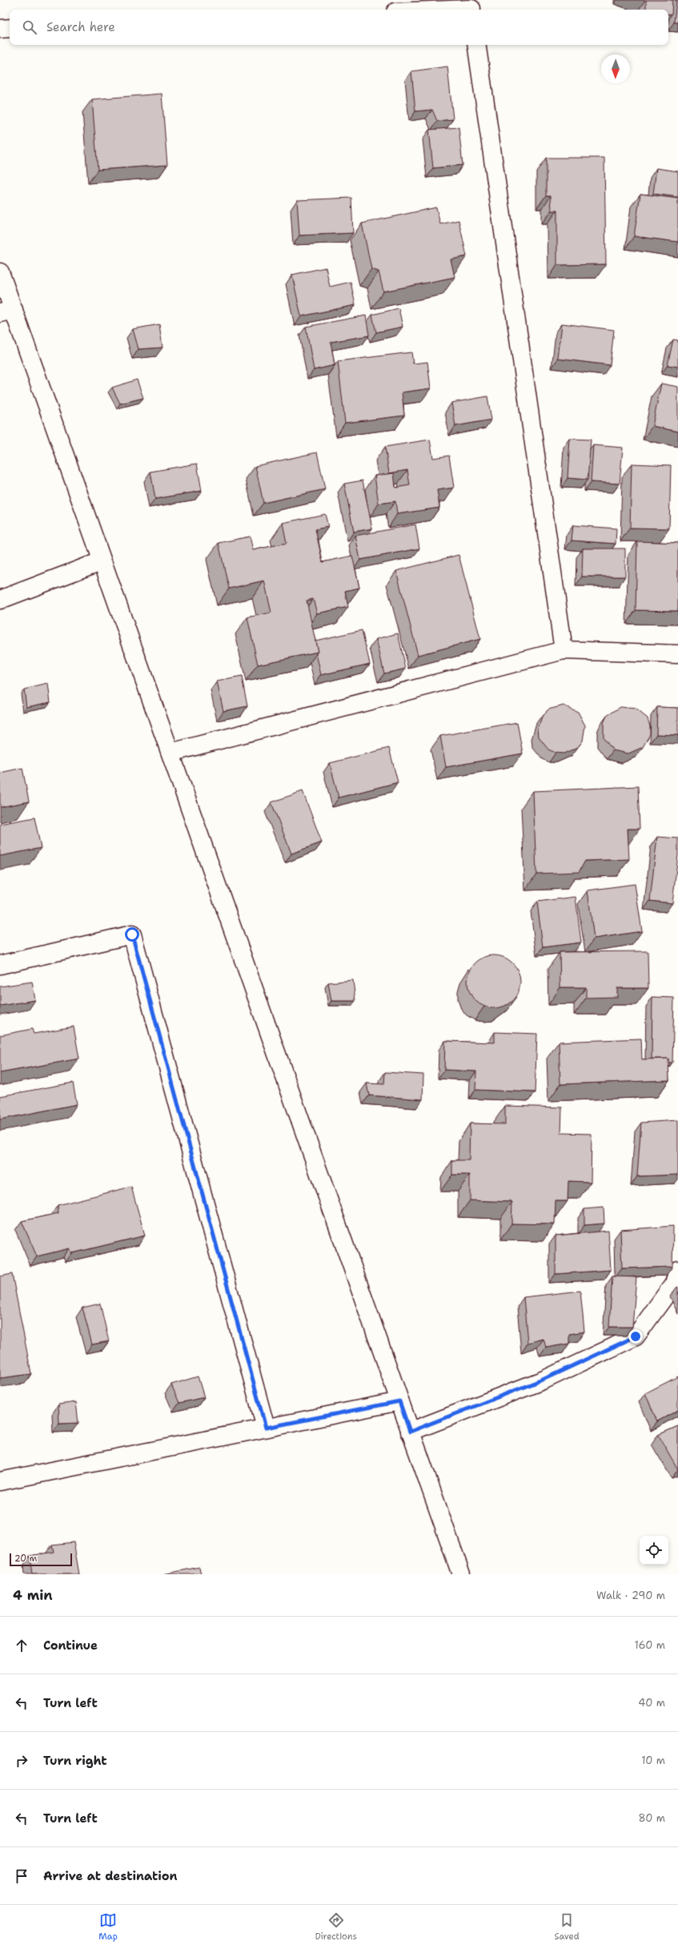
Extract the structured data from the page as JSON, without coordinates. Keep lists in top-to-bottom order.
{
  "scale_bar": "20 m",
  "north": "bottom",
  "page": {
    "search": "Search here",
    "scale": "20 m",
    "heading": ["4 min", "Walk · 290 m"],
    "list": [
      ["Continue", "160 m"],
      ["Turn left", "40 m"],
      ["Turn right", "10 m"],
      ["Turn left", "80 m"],
      "Arrive at destination"
    ],
    "nav": ["Map", "Directions", "Saved"]
  }
}
